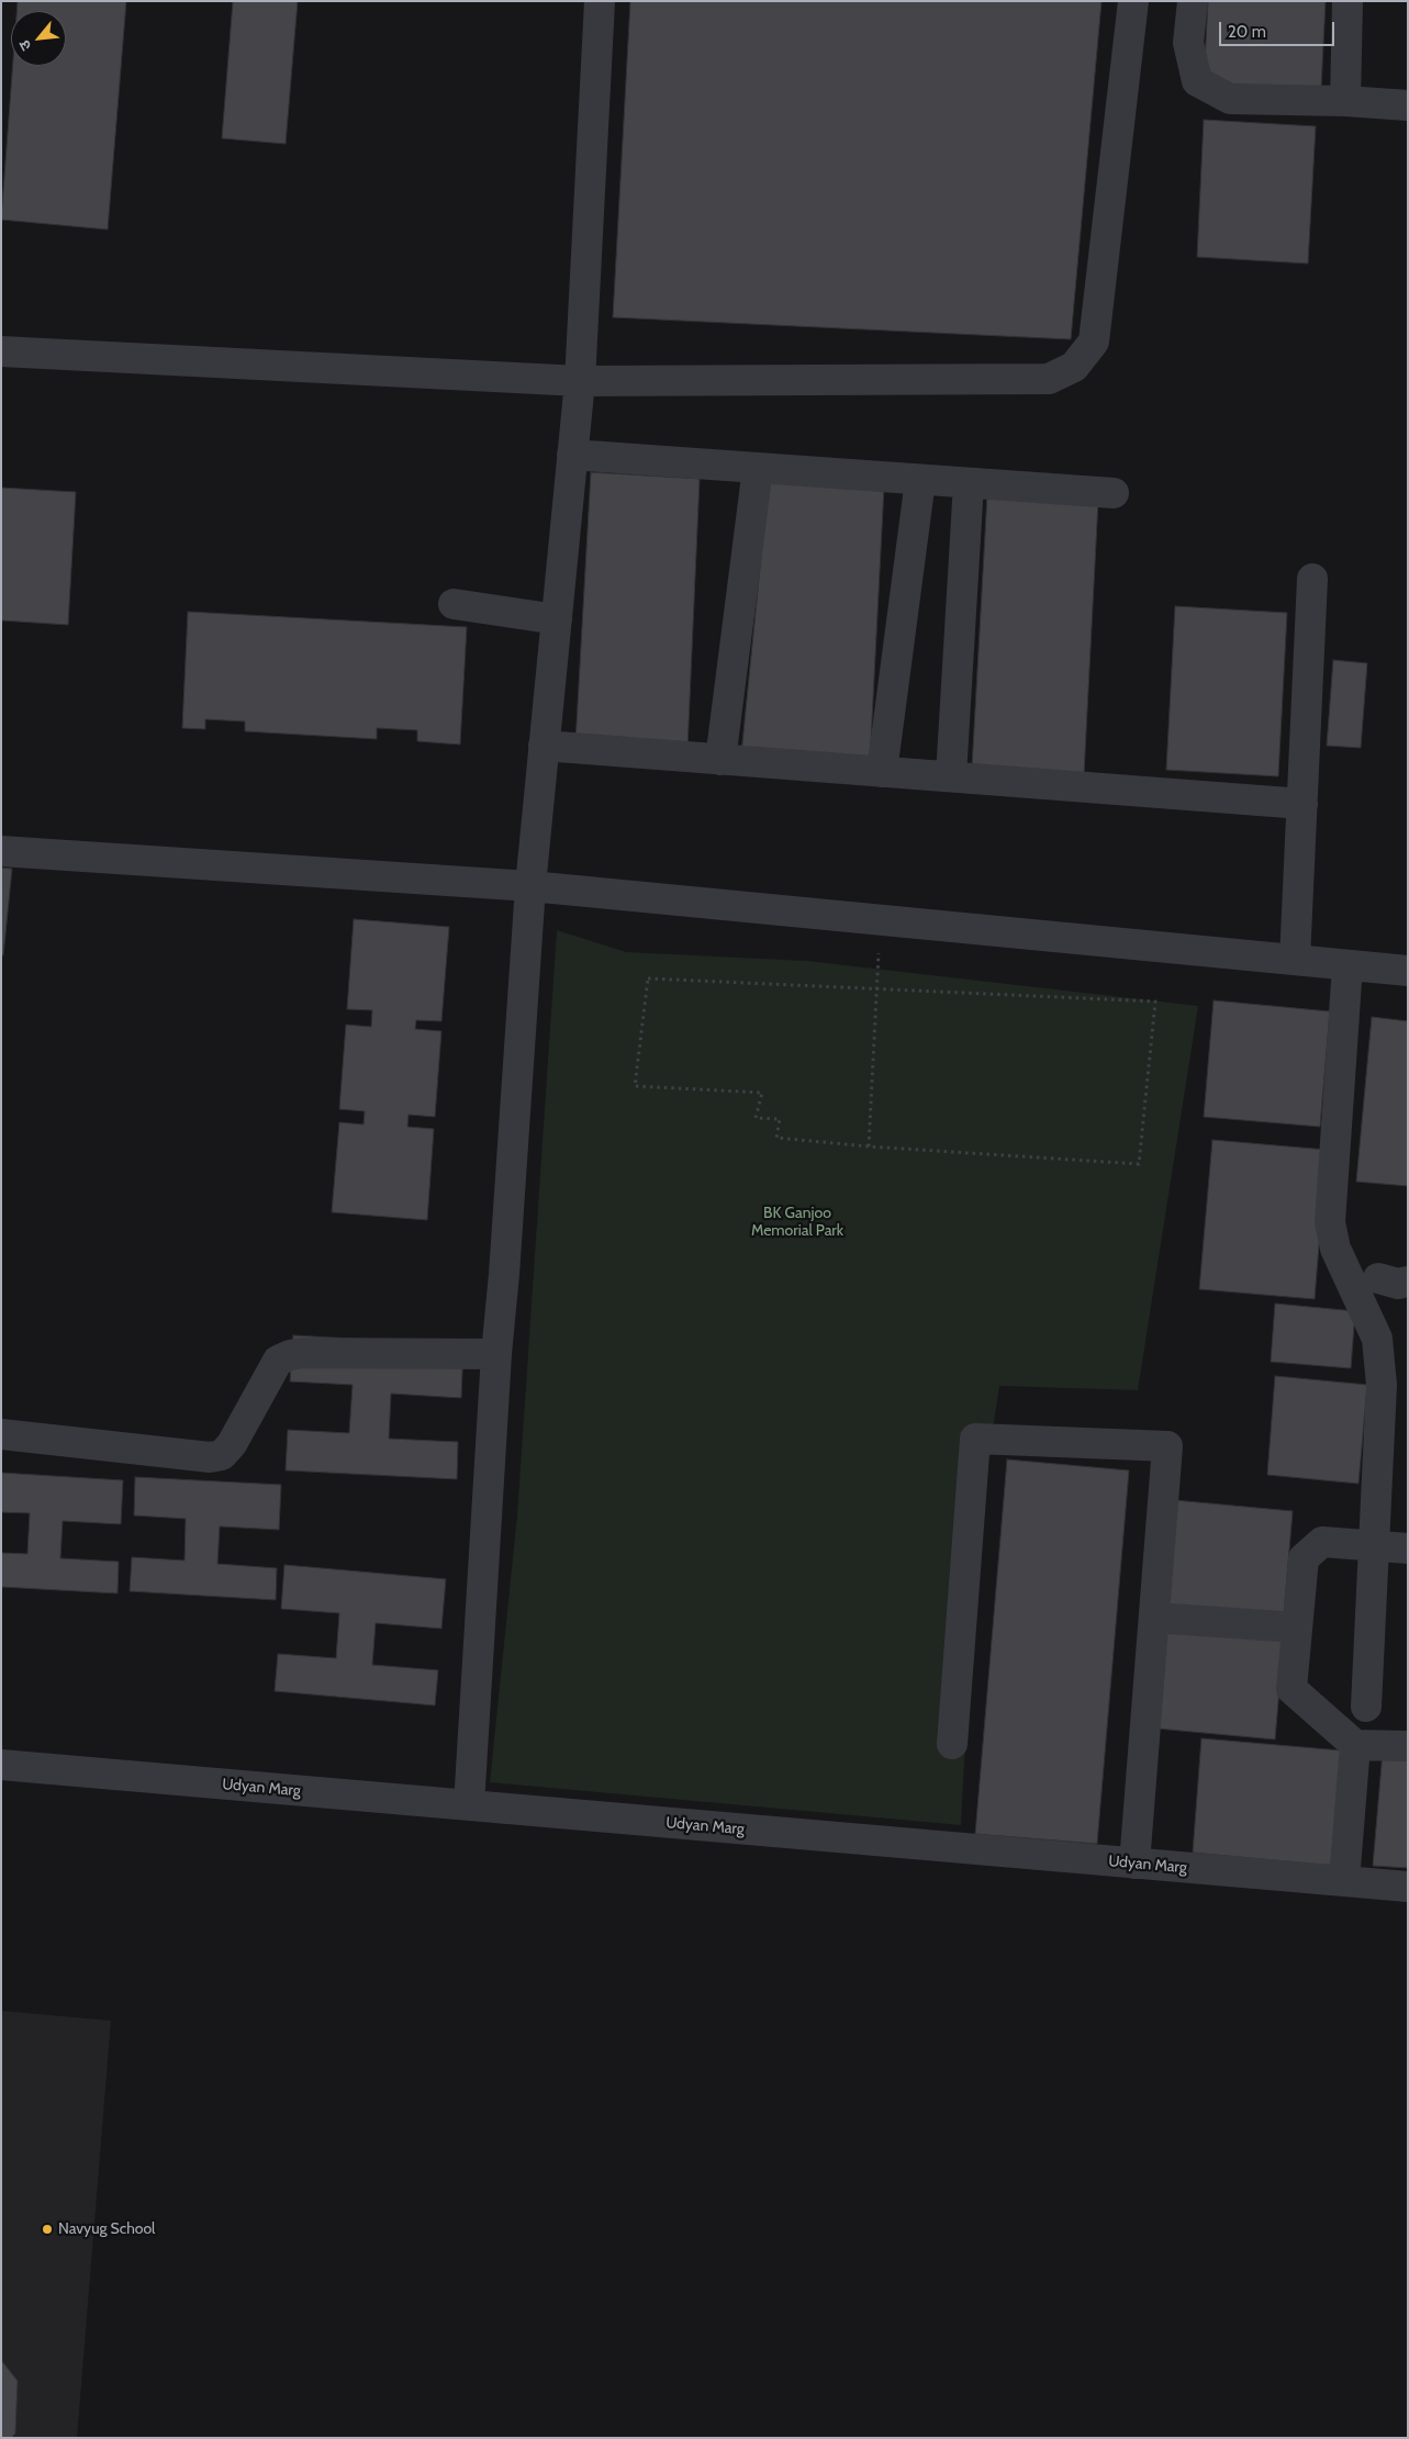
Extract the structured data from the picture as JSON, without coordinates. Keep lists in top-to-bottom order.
{
  "streets": {
    "street": ["Udyan Marg"]
  },
  "parks": ["BK Ganjoo Memorial Park"],
  "places": ["Navyug School"],
  "scale_bar": "20 m",
  "north": "bottom left"
}
